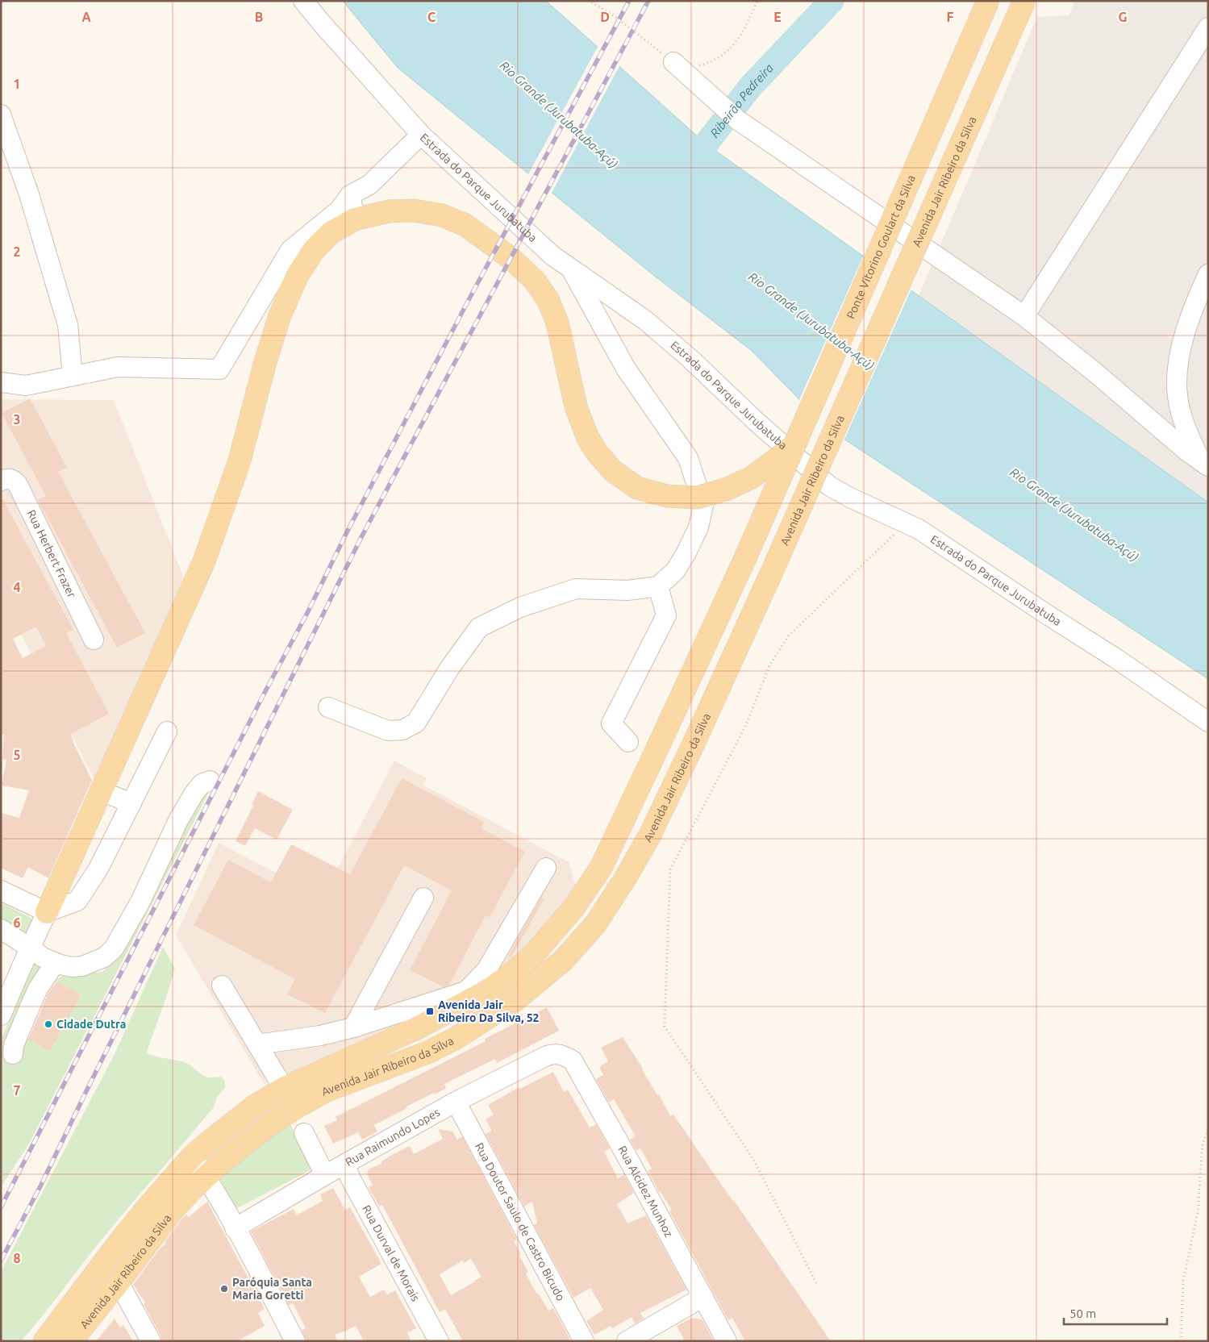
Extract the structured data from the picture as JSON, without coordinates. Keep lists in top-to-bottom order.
{
  "streets": {
    "main road": ["Avenida Jair Ribeiro da Silva", "Ponte Vitorino Goulart da Silva"],
    "street": [
      "Estrada do Parque Jurubatuba",
      "Rua Herbert Frazer",
      "Rua Raimundo Lopes",
      "Rua Alcidez Munhoz",
      "Rua Doutor Saulo de Castro Bicudo",
      "Rua Durval de Morais"
    ]
  },
  "crossings": [
    ["Avenida Jair Ribeiro da Silva", "Ponte Vitorino Goulart da Silva"],
    ["Rua Raimundo Lopes", "Rua Alcidez Munhoz"],
    ["Rua Raimundo Lopes", "Rua Doutor Saulo de Castro Bicudo"],
    ["Rua Raimundo Lopes", "Rua Durval de Morais"]
  ],
  "water": ["Ribeirão Pedreira", "Rio Grande (Jurubatuba-Açú)"],
  "places": {
    "transit": ["Avenida Jair Ribeiro Da Silva, 52"],
    "other": ["Cidade Dutra", "Paróquia Santa Maria Goretti"]
  },
  "scale_bar": "50 m",
  "grid": {
    "columns": [
      "A",
      "B",
      "C",
      "D",
      "E",
      "F",
      "G"
    ],
    "rows": [
      "1",
      "2",
      "3",
      "4",
      "5",
      "6",
      "7",
      "8"
    ]
  }
}
